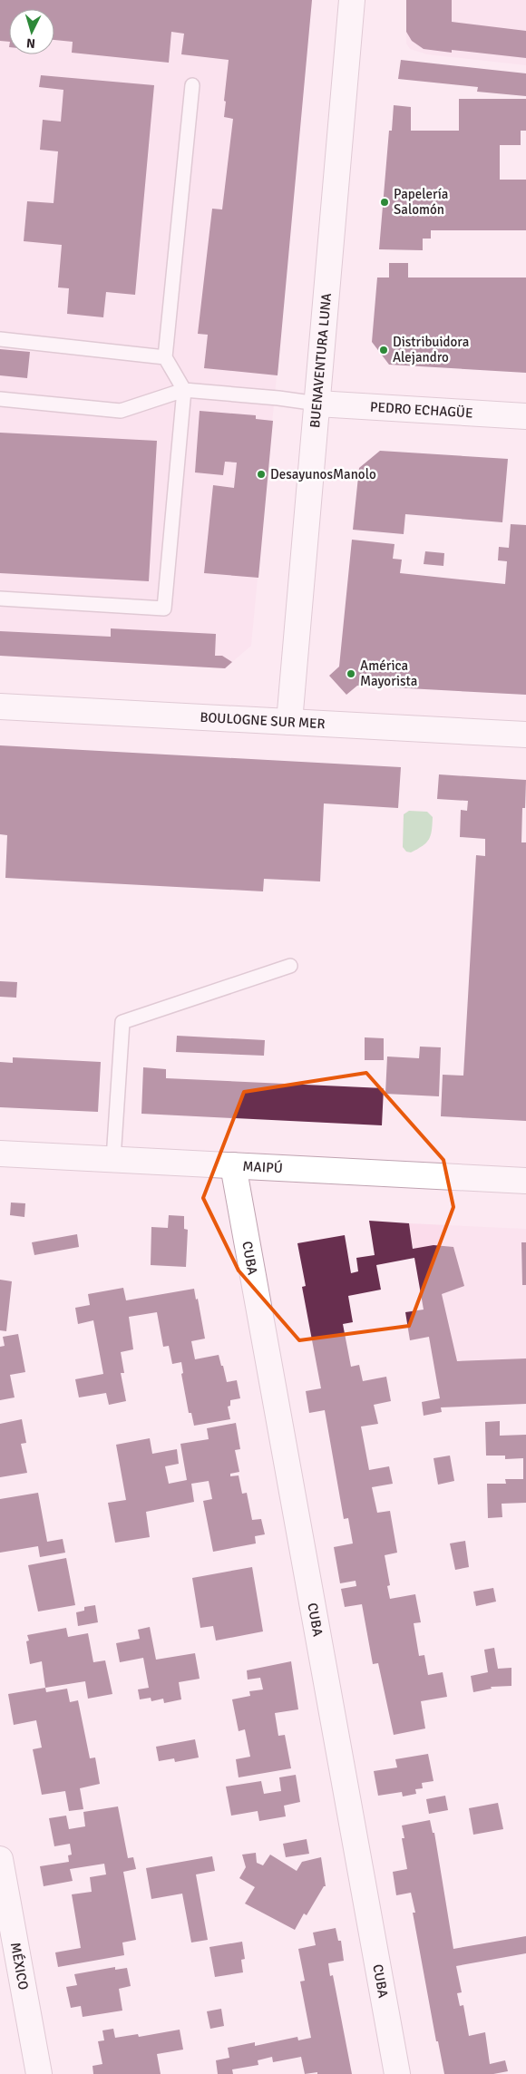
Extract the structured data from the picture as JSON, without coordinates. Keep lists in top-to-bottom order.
{
  "streets": {
    "street": [
      "BUENAVENTURA LUNA",
      "PEDRO ECHAGÜE",
      "BOULOGNE SUR MER",
      "MAIPÚ",
      "CUBA",
      "MÉXICO"
    ]
  },
  "crossings": [
    ["BUENAVENTURA LUNA", "PEDRO ECHAGÜE"],
    ["BUENAVENTURA LUNA", "BOULOGNE SUR MER"],
    ["MAIPÚ", "CUBA"]
  ],
  "places": [
    "Papelería Salomón",
    "Distribuidora Alejandro",
    "DesayunosManolo",
    "América Mayorista"
  ],
  "north": "bottom"
}
